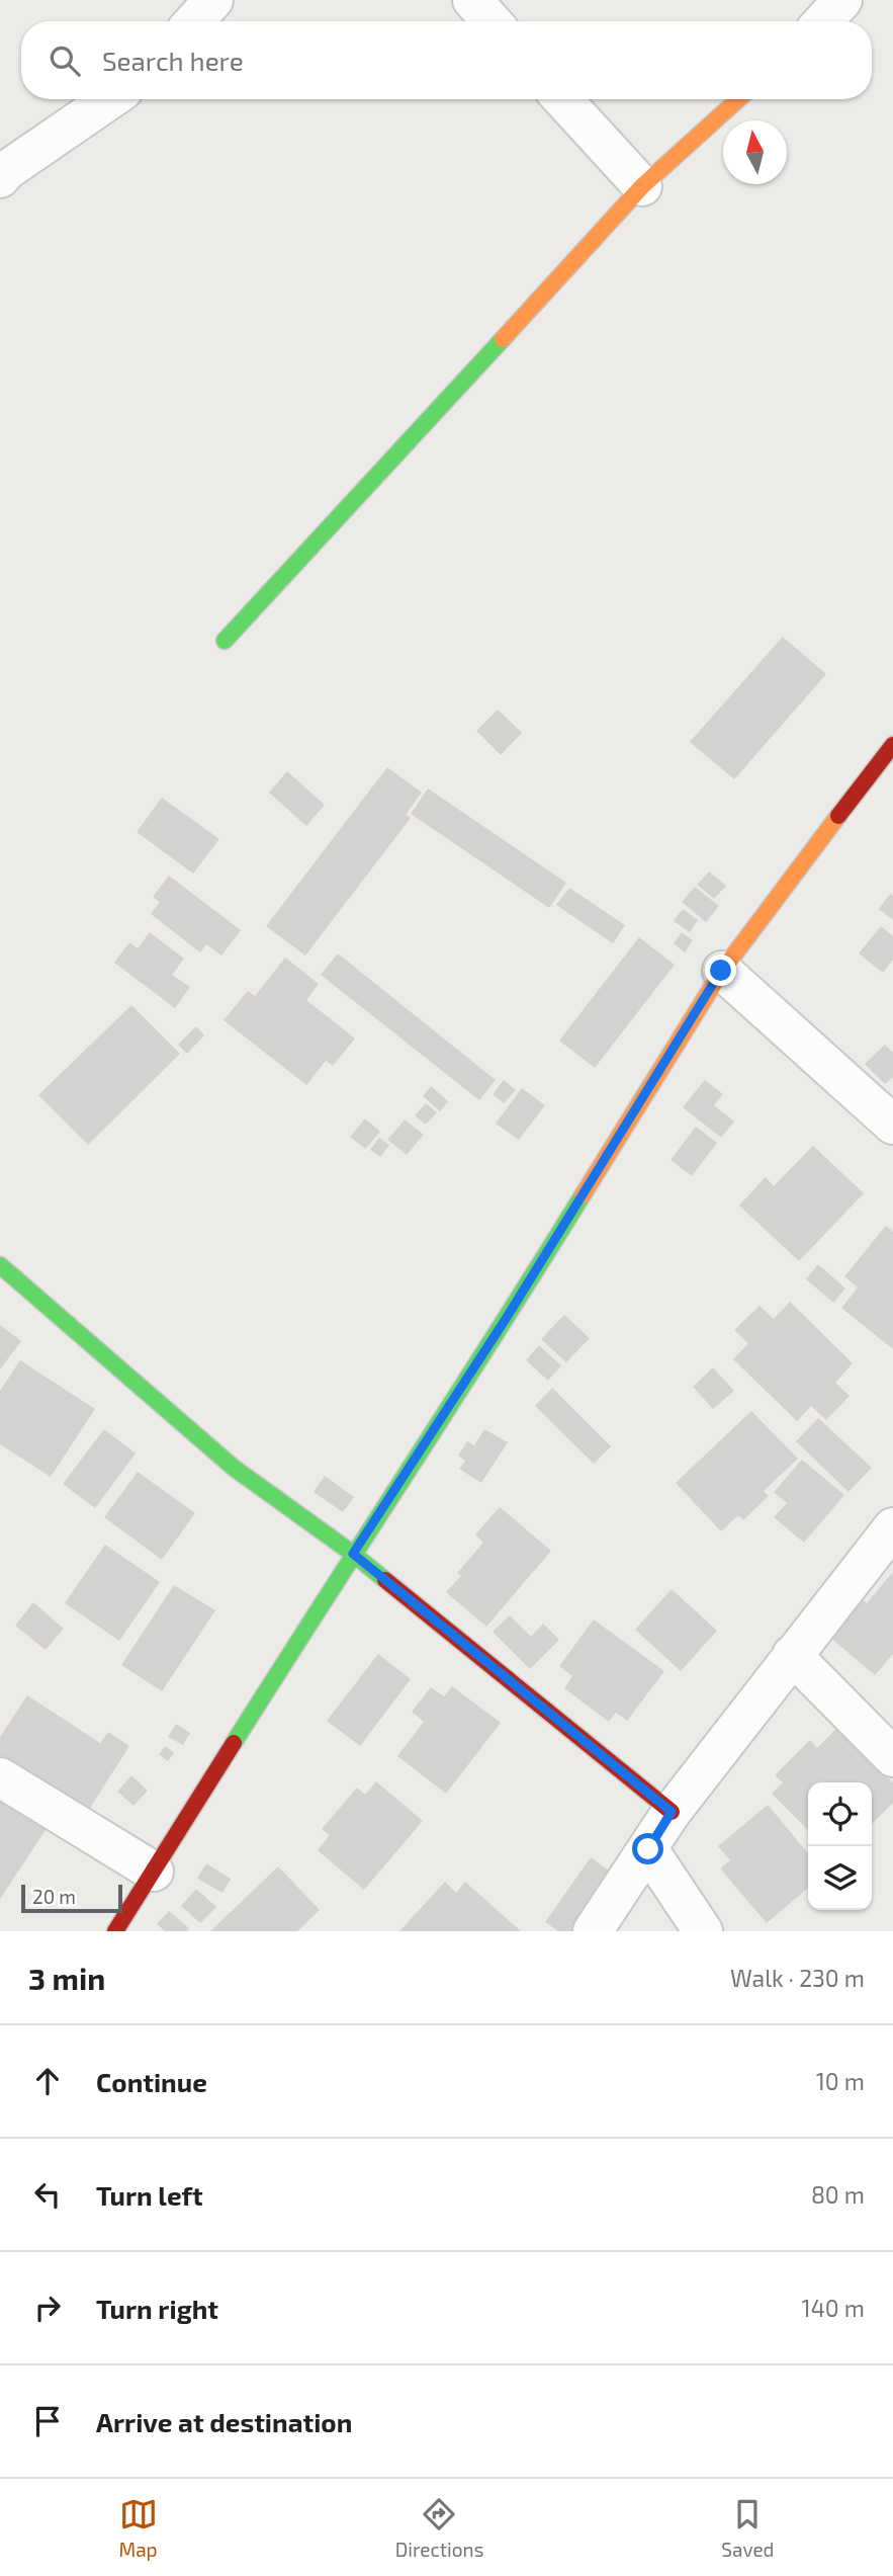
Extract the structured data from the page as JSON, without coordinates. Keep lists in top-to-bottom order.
{
  "scale_bar": "20 m",
  "north": "top",
  "page": {
    "search": "Search here",
    "scale": "20 m",
    "heading": ["3 min", "Walk · 230 m"],
    "list": [
      ["Continue", "10 m"],
      ["Turn left", "80 m"],
      ["Turn right", "140 m"],
      "Arrive at destination"
    ],
    "nav": ["Map", "Directions", "Saved"]
  }
}
